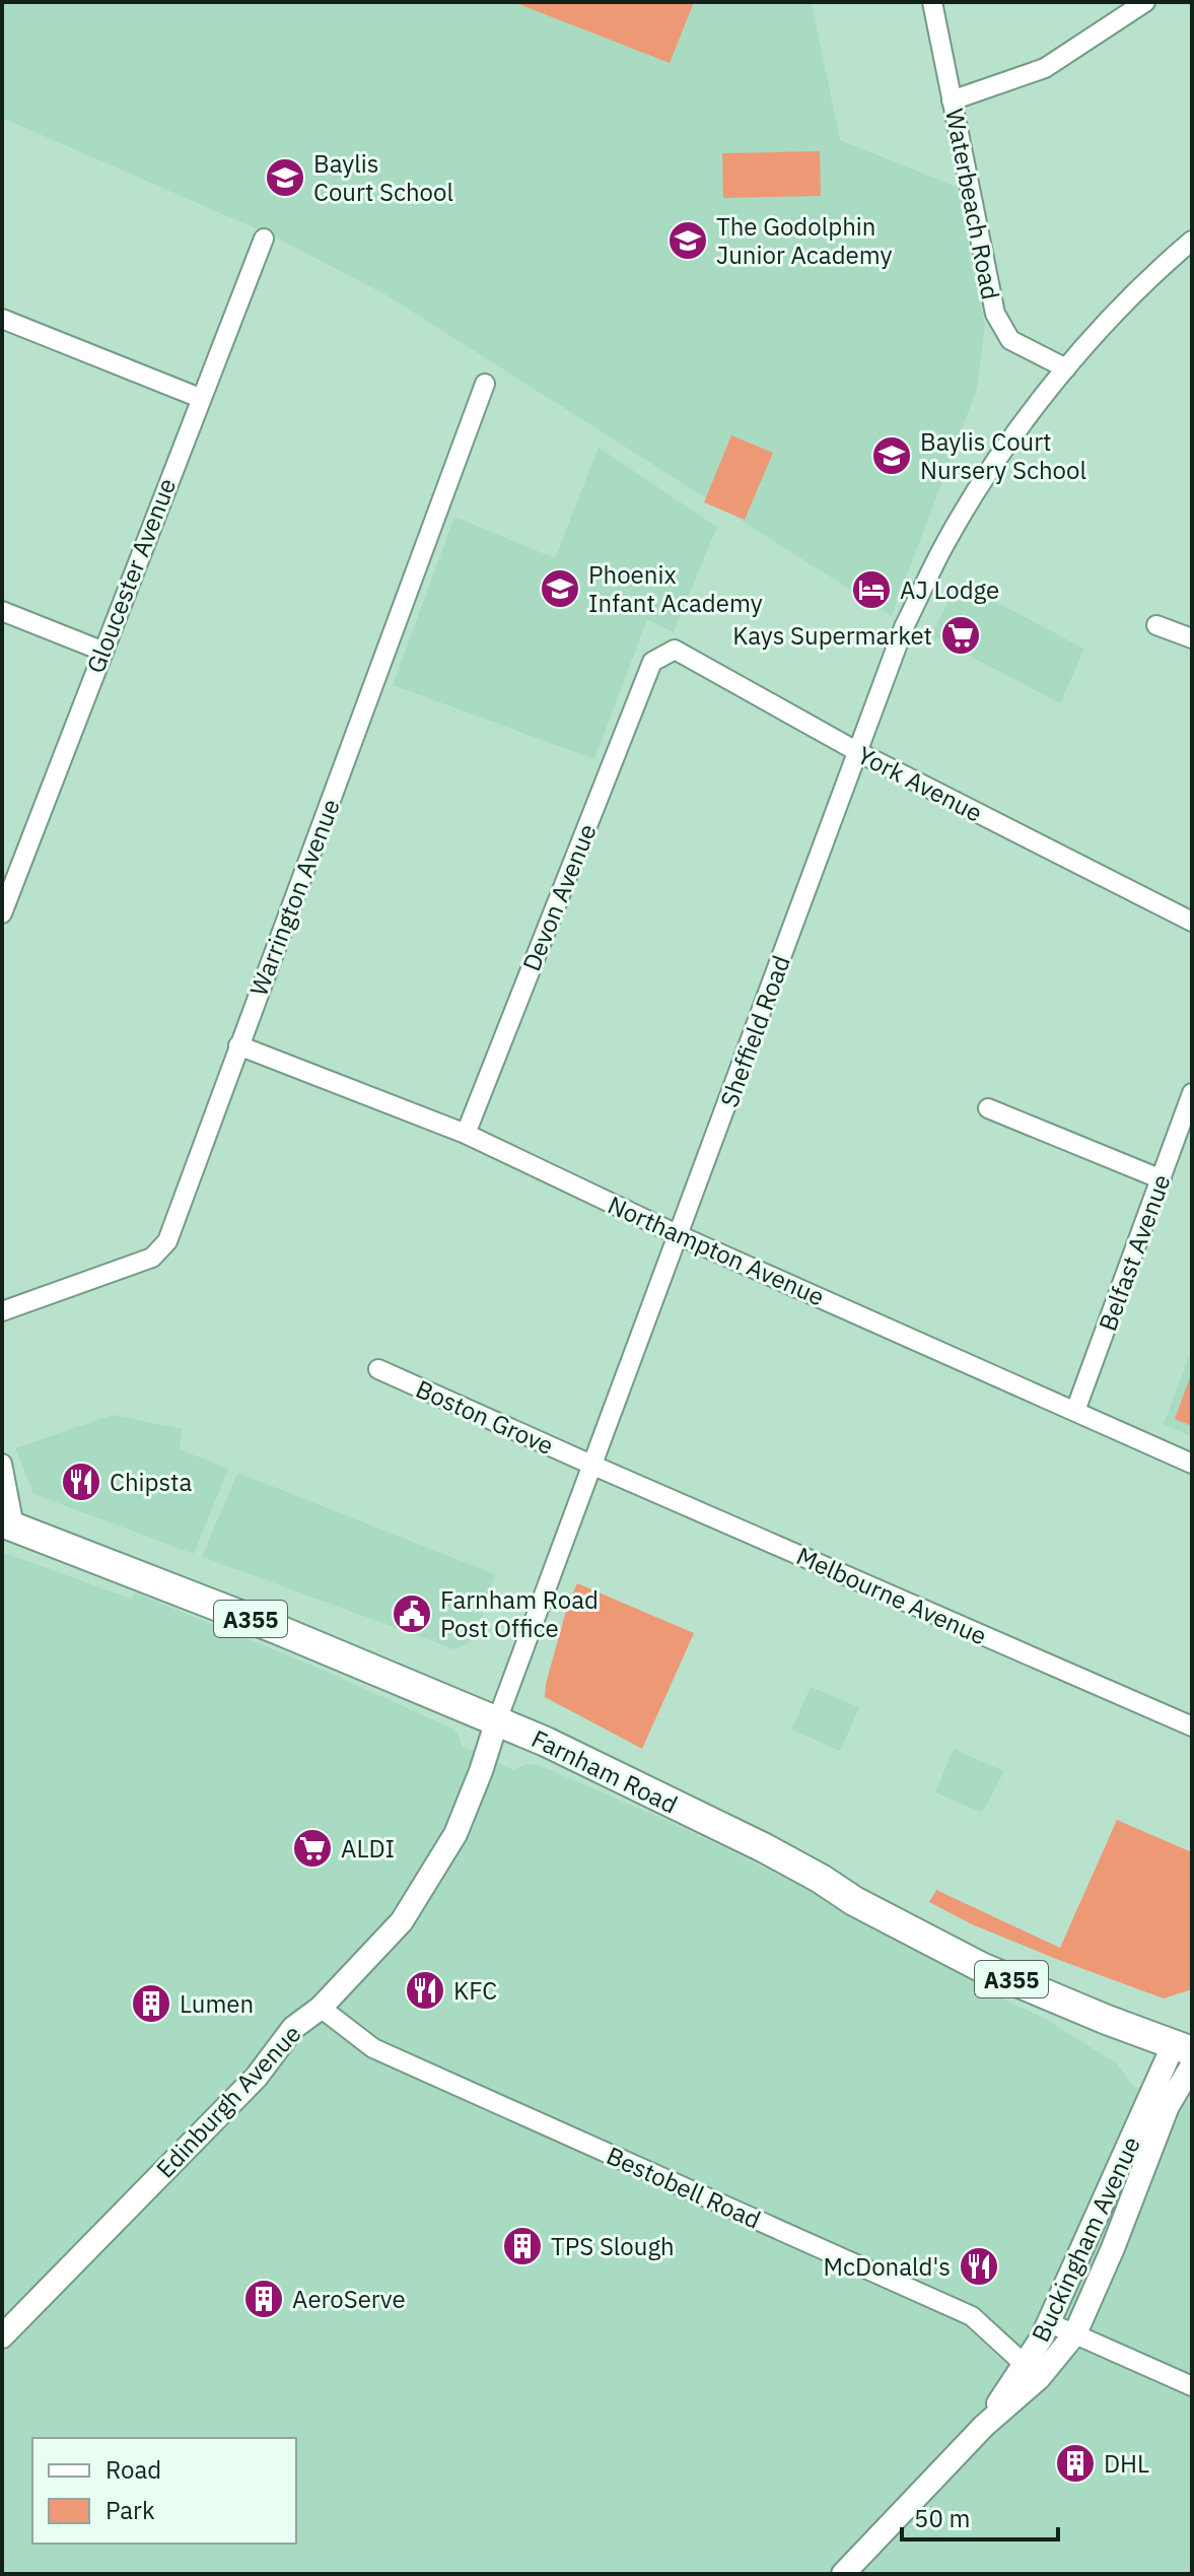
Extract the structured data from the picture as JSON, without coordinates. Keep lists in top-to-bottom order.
{
  "streets": {
    "main road": ["A355", "Farnham Road"],
    "street": [
      "Waterbeach Road",
      "Gloucester Avenue",
      "York Avenue",
      "Warrington Avenue",
      "Devon Avenue",
      "Sheffield Road",
      "Northampton Avenue",
      "Belfast Avenue",
      "Boston Grove",
      "Melbourne Avenue",
      "Edinburgh Avenue",
      "Bestobell Road",
      "Buckingham Avenue"
    ]
  },
  "crossings": [
    ["Waterbeach Road", "Sheffield Road"],
    ["York Avenue", "Devon Avenue"],
    ["York Avenue", "Sheffield Road"],
    ["Warrington Avenue", "Northampton Avenue"],
    ["Devon Avenue", "Northampton Avenue"],
    ["Sheffield Road", "Northampton Avenue"],
    ["Sheffield Road", "Boston Grove"],
    ["Sheffield Road", "Melbourne Avenue"],
    ["Sheffield Road", "Farnham Road"],
    ["Sheffield Road", "Edinburgh Avenue"],
    ["Northampton Avenue", "Belfast Avenue"],
    ["Boston Grove", "Melbourne Avenue"],
    ["Farnham Road", "Edinburgh Avenue"],
    ["Farnham Road", "Buckingham Avenue"],
    ["Edinburgh Avenue", "Bestobell Road"],
    ["Bestobell Road", "Buckingham Avenue"]
  ],
  "places": {
    "school or university": [
      "Baylis Court School",
      "The Godolphin Junior Academy",
      "Baylis Court Nursery School",
      "Phoenix Infant Academy"
    ],
    "hotel": ["AJ Lodge"],
    "supermarket": ["Kays Supermarket", "ALDI"],
    "restaurant": ["Chipsta", "KFC", "McDonald's"],
    "public building": ["Farnham Road Post Office"],
    "building": [
      "Lumen",
      "TPS Slough",
      "AeroServe",
      "DHL"
    ]
  },
  "legend": ["Road", "Park"],
  "scale_bar": "50 m"
}
